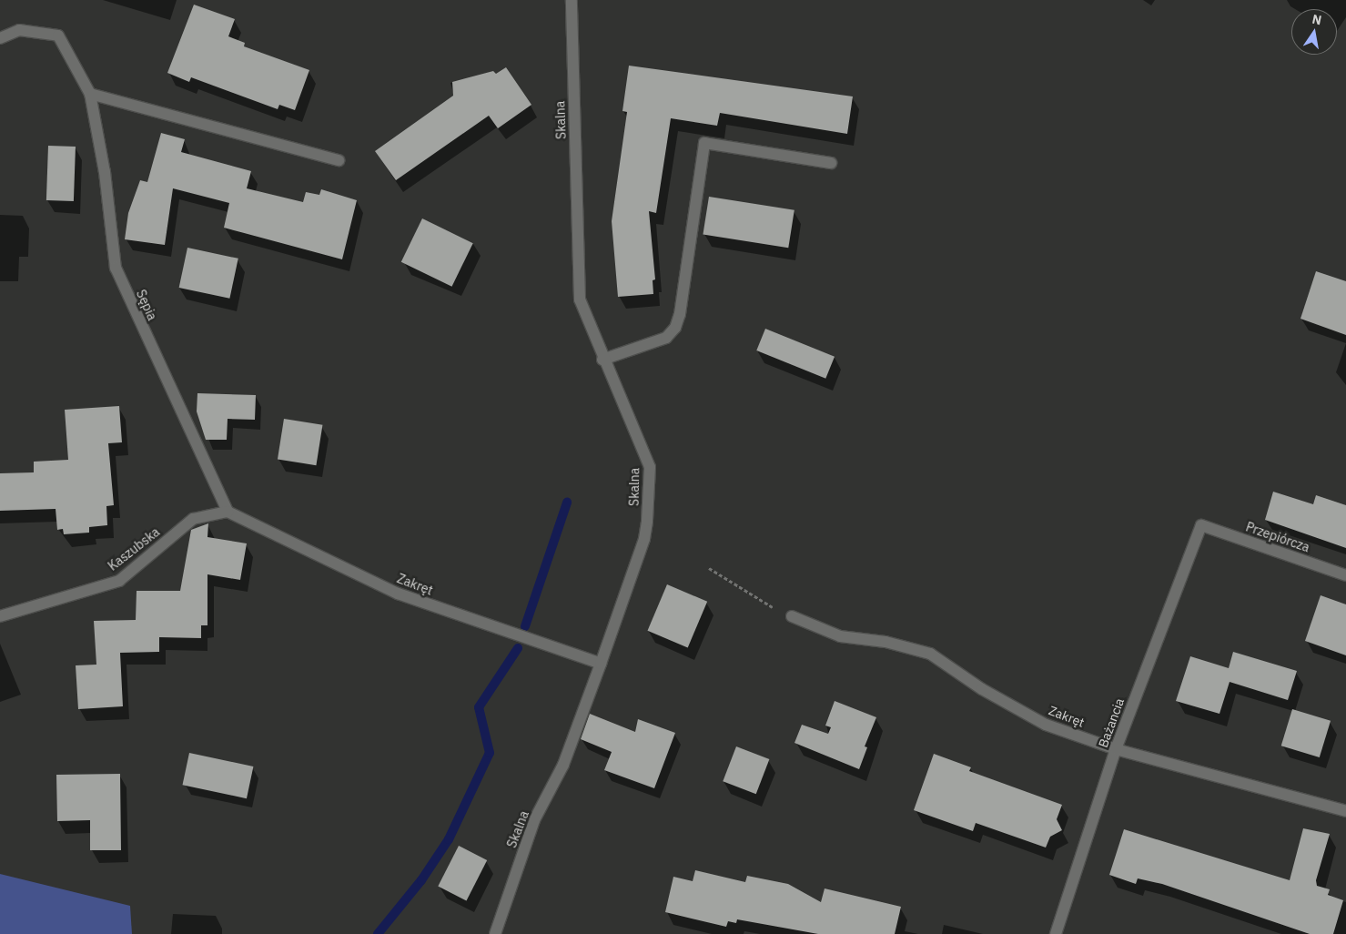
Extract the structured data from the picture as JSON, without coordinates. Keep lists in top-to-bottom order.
{
  "streets": {
    "street": [
      "Skalna",
      "Sępia",
      "Przepiórcza",
      "Kaszubska",
      "Zakręt",
      "Bażancia"
    ]
  },
  "crossings": [
    ["Skalna", "Zakręt"],
    ["Sępia", "Kaszubska"],
    ["Sępia", "Zakręt"],
    ["Przepiórcza", "Bażancia"],
    ["Kaszubska", "Zakręt"],
    ["Zakręt", "Bażancia"]
  ],
  "north": "top"
}
